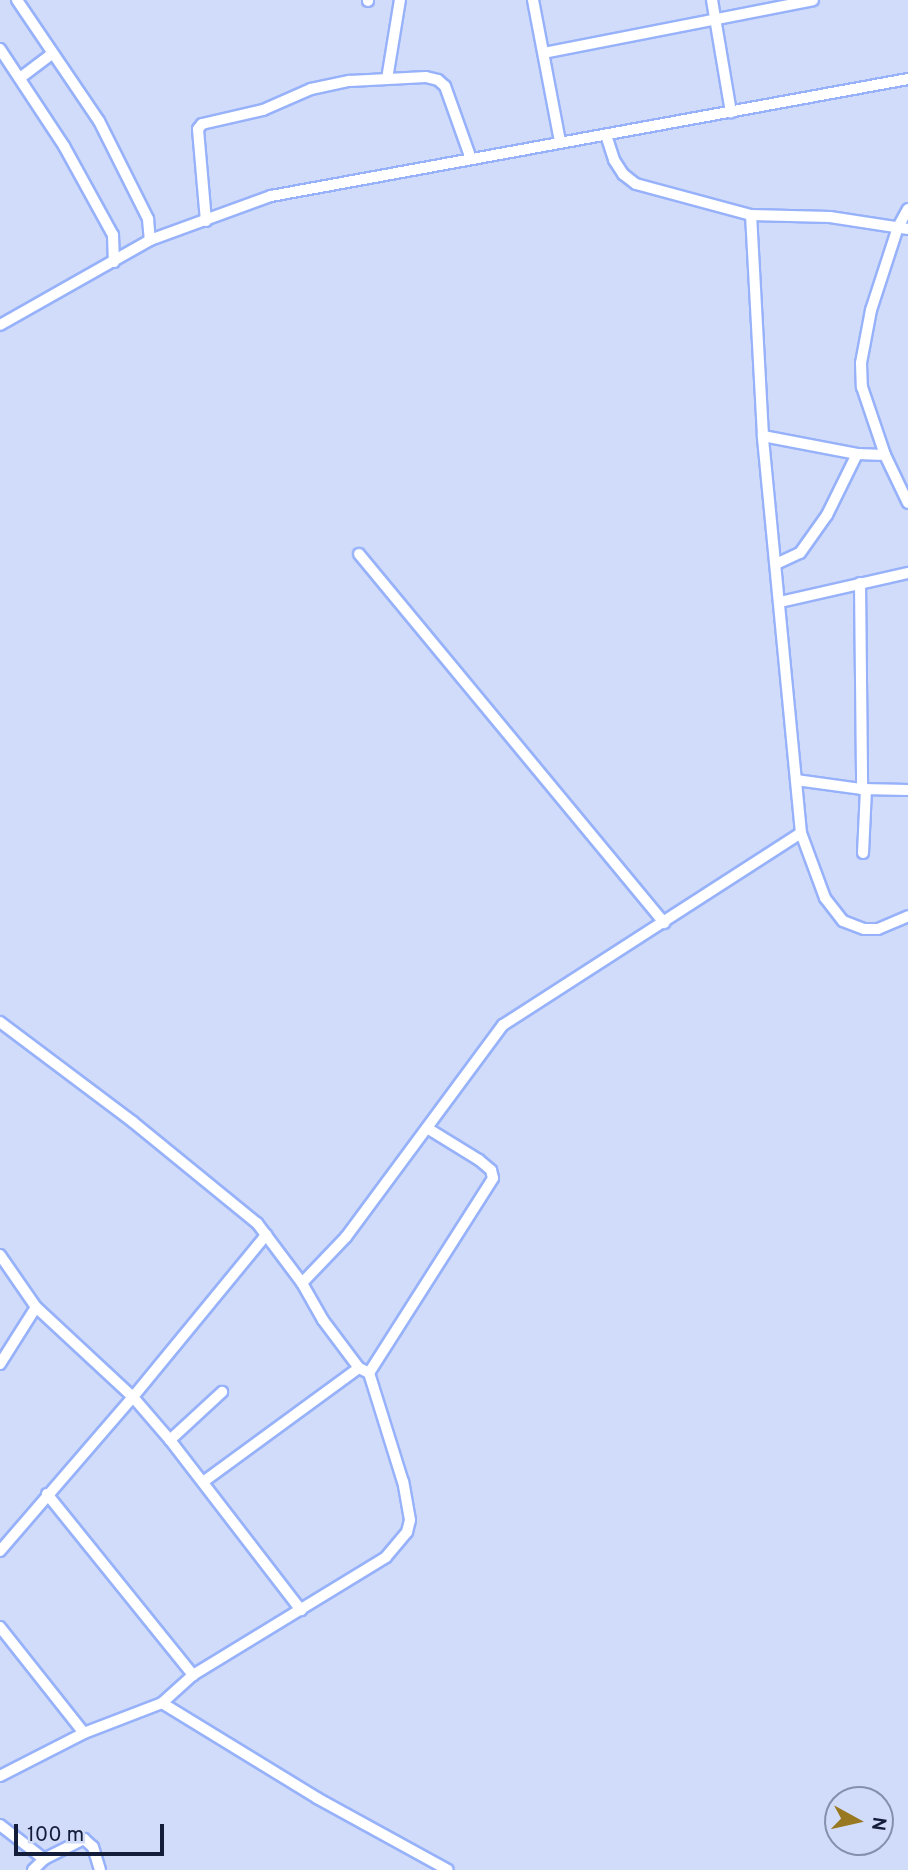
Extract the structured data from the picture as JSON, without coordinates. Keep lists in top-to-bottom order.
{
  "scale_bar": "100 m",
  "north": "right"
}
